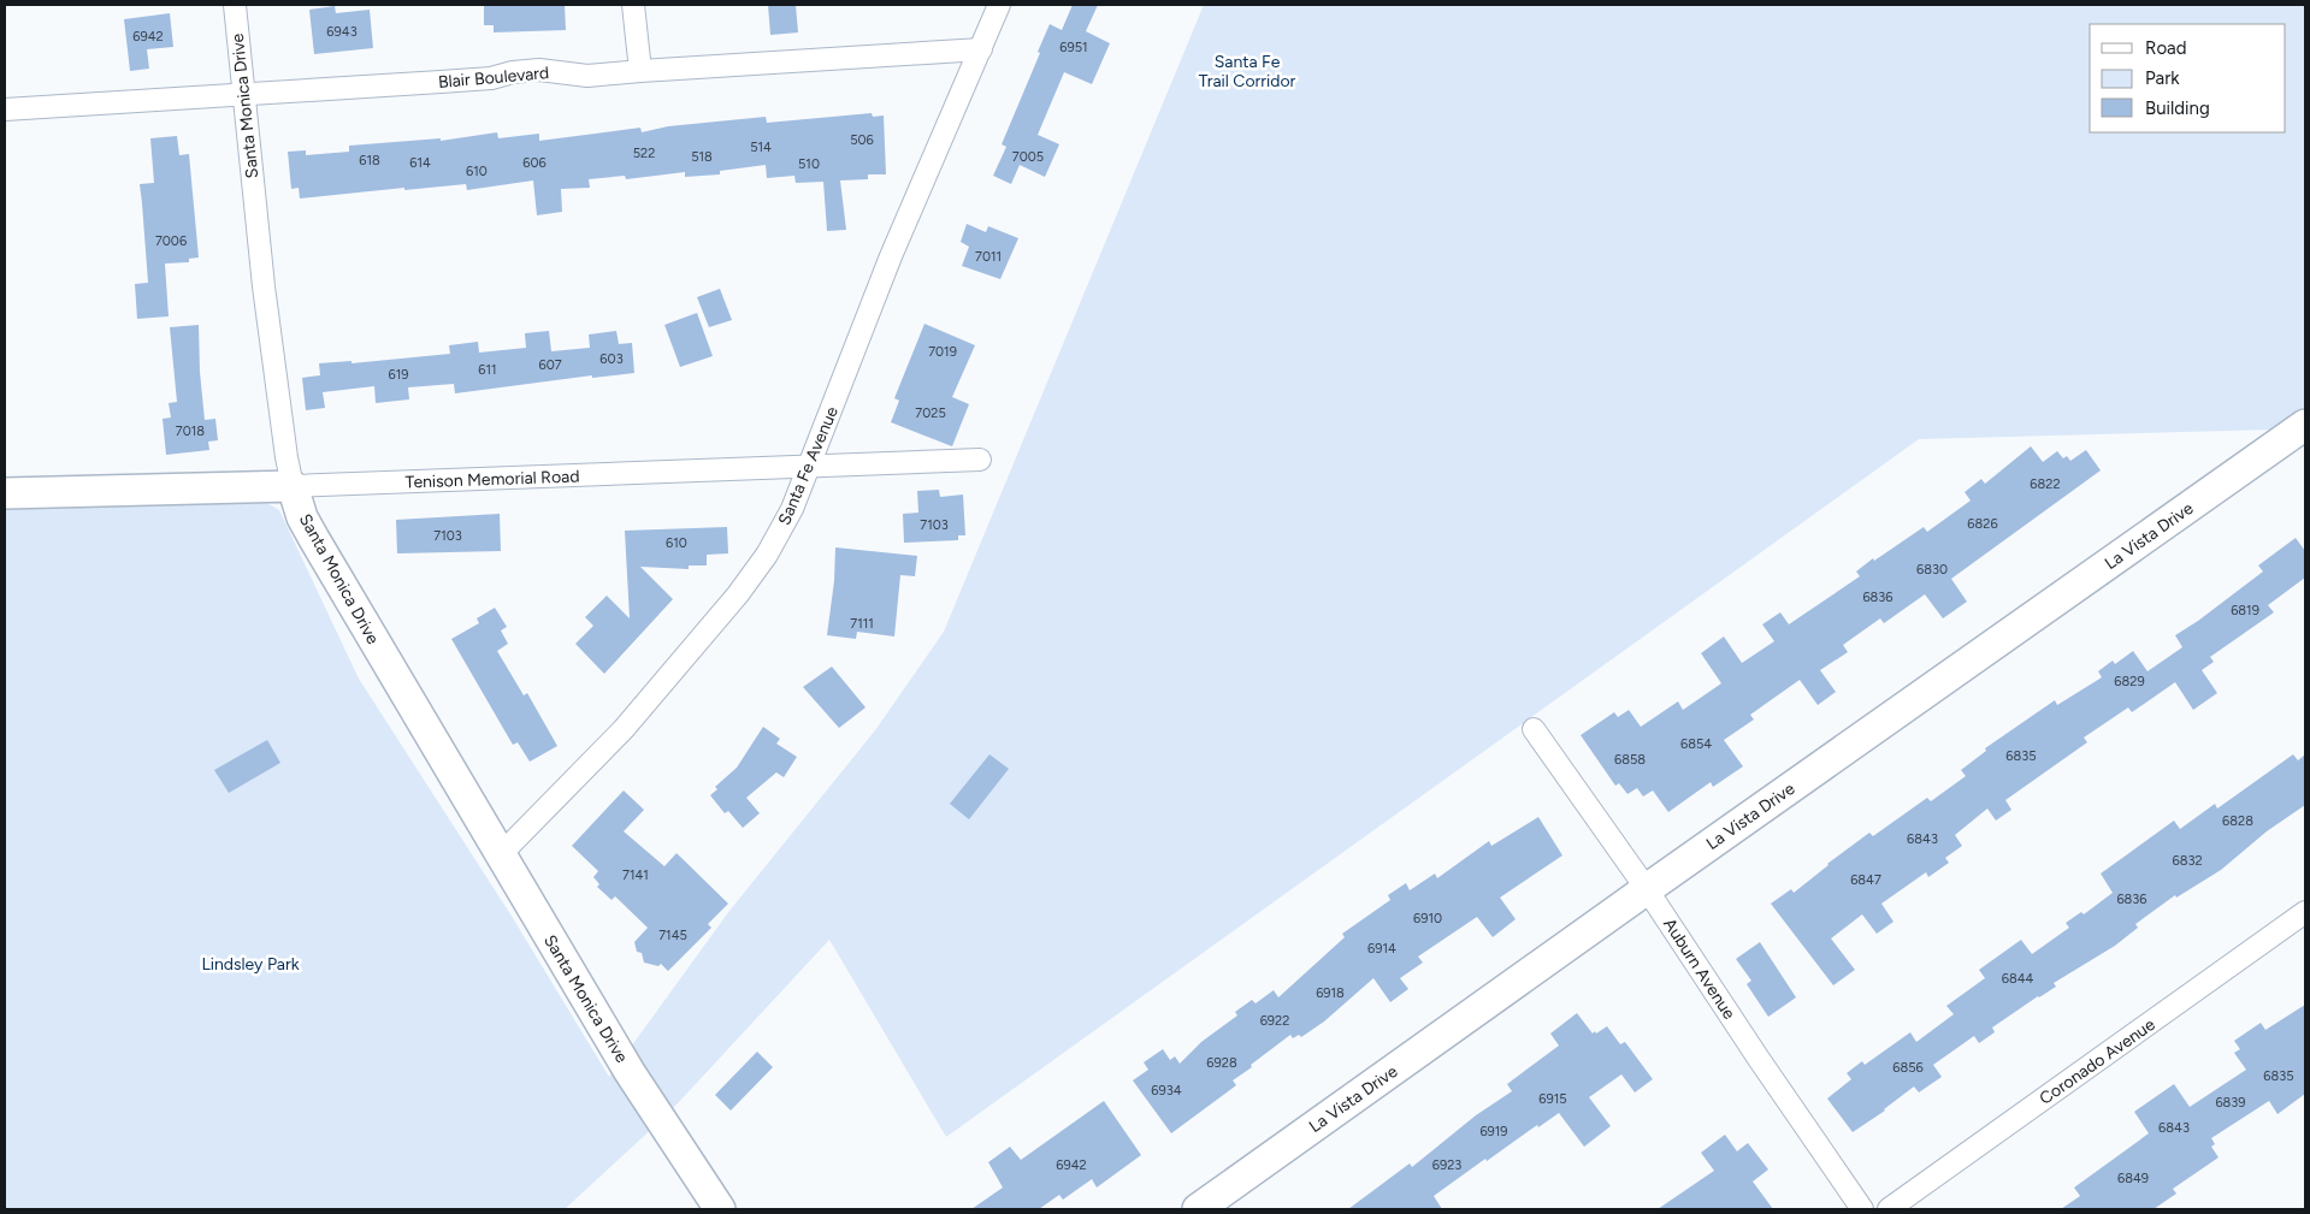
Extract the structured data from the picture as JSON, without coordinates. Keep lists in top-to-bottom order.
{
  "streets": {
    "street": [
      "Blair Boulevard",
      "Santa Monica Drive",
      "Santa Fe Avenue",
      "Tenison Memorial Road",
      "La Vista Drive",
      "Auburn Avenue",
      "Coronado Avenue"
    ]
  },
  "crossings": [
    ["Blair Boulevard", "Santa Monica Drive"],
    ["Blair Boulevard", "Santa Fe Avenue"],
    ["Santa Monica Drive", "Santa Fe Avenue"],
    ["Santa Monica Drive", "Tenison Memorial Road"],
    ["Santa Fe Avenue", "Tenison Memorial Road"],
    ["La Vista Drive", "Auburn Avenue"]
  ],
  "parks": ["Santa Fe Trail Corridor", "Lindsley Park"],
  "house_numbers": [
    "6943",
    "6942",
    "6951",
    "506",
    "514",
    "522",
    "518",
    "7005",
    "618",
    "614",
    "606",
    "510",
    "610",
    "7006",
    "7011",
    "7019",
    "603",
    "607",
    "611",
    "619",
    "7025",
    "7018",
    "6822",
    "6826",
    "7103",
    "7103",
    "610",
    "6830",
    "6836",
    "6819",
    "7111",
    "6829",
    "6854",
    "6835",
    "6858",
    "6828",
    "6843",
    "6832",
    "7141",
    "6847",
    "6836",
    "6910",
    "7145",
    "6914",
    "6844",
    "6918",
    "6922",
    "6928",
    "6856",
    "6835",
    "6934",
    "6915",
    "6839",
    "6843",
    "6919",
    "6942",
    "6923",
    "6849"
  ],
  "legend": ["Road", "Park", "Building"]
}
